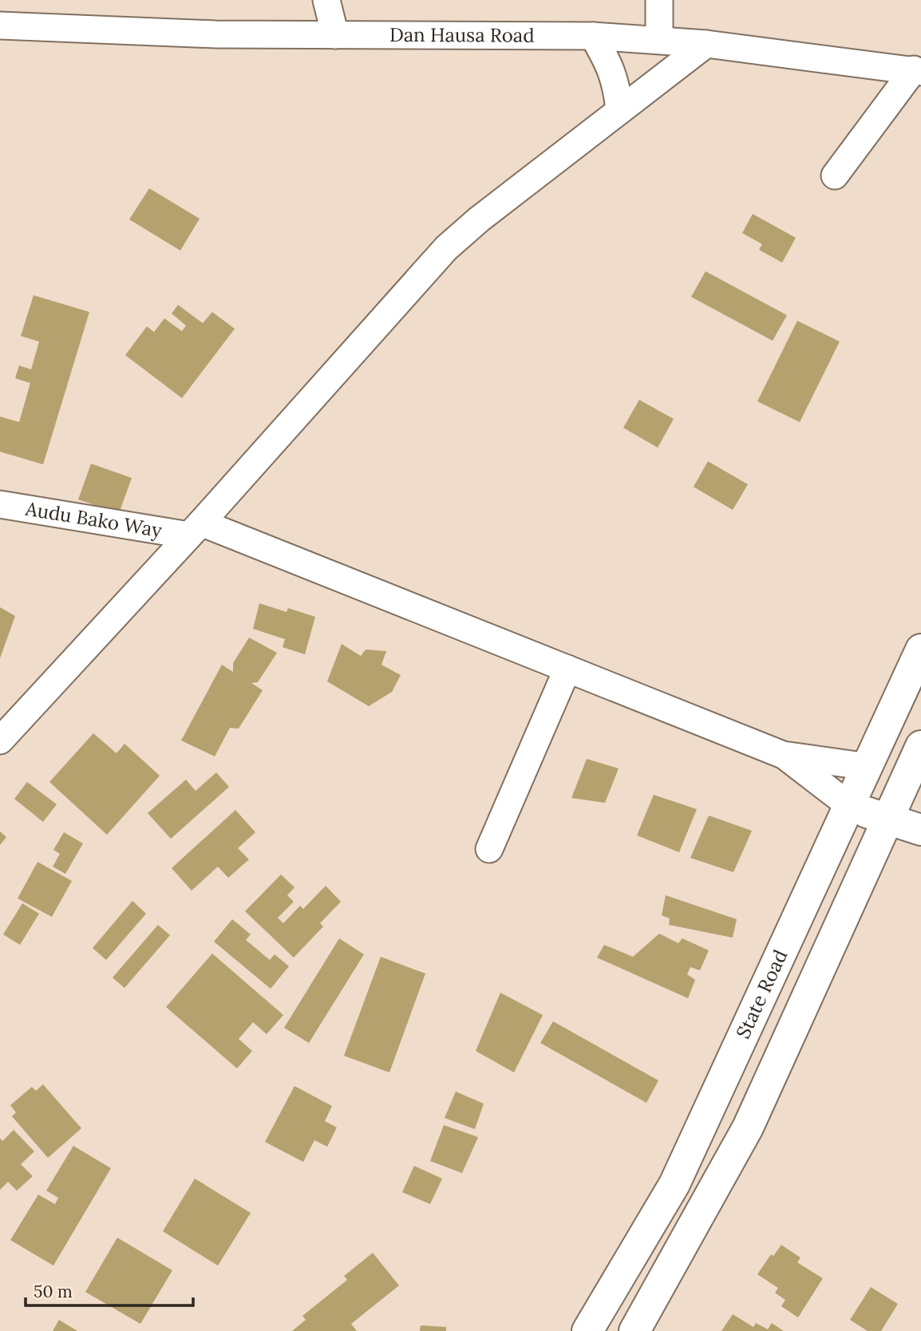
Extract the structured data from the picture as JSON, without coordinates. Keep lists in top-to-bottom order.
{
  "streets": {
    "main road": ["State Road"],
    "street": ["Dan Hausa Road", "Audu Bako Way"]
  },
  "scale_bar": "50 m"
}
